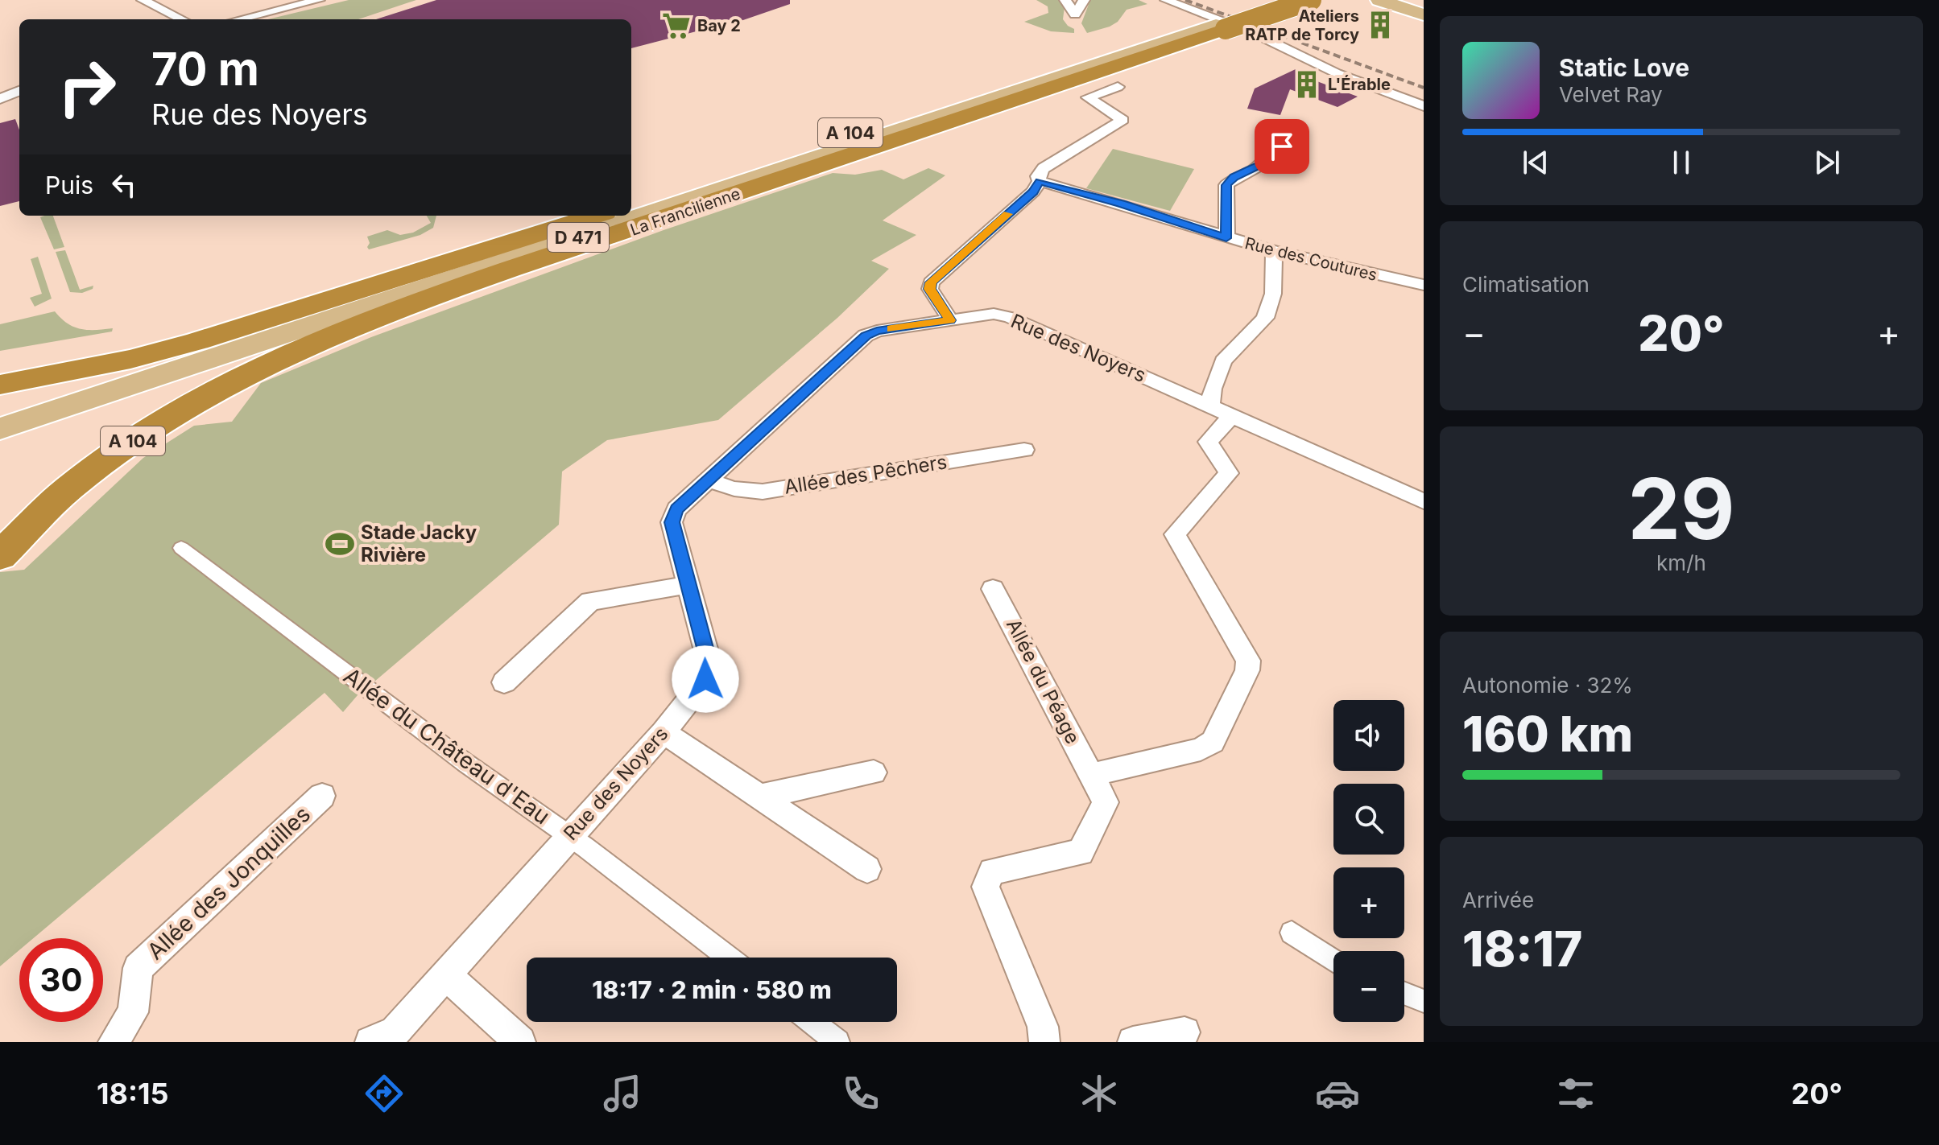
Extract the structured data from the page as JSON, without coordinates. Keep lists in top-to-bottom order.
{
  "streets": {
    "highway": ["A 104", "La Francilienne"],
    "main road": ["D 471"],
    "street": [
      "Rue des Coutures",
      "Rue des Noyers",
      "Allée des Pêchers",
      "Allée du Péage",
      "Allée du Château d'Eau",
      "Allée des Jonquilles"
    ]
  },
  "crossings": [
    ["La Francilienne", "D 471"],
    ["Rue des Noyers", "Allée des Pêchers"],
    ["Rue des Noyers", "Allée du Château d'Eau"]
  ],
  "places": {
    "building": ["Ateliers RATP de Torcy", "L'Érable"],
    "supermarket": ["Bay 2"],
    "sports": ["Stade Jacky Rivière"]
  },
  "page": {
    "turn": ["70 m", "Rue des Noyers"],
    "song": ["Static Love", "Velvet Ray"],
    "then": "Puis",
    "tile": [
      "Climatisation",
      ["29", "km/h"],
      ["Autonomie · 32%", "160 km"],
      ["Arrivée", "18:17"]
    ],
    "heat": ["−", "20°", "+"],
    "map_buttons": ["+", "−"],
    "limit": "30",
    "trip": "18:17 · 2 min · 580 m",
    "tabs": ["18:15", "20°"]
  }
}
